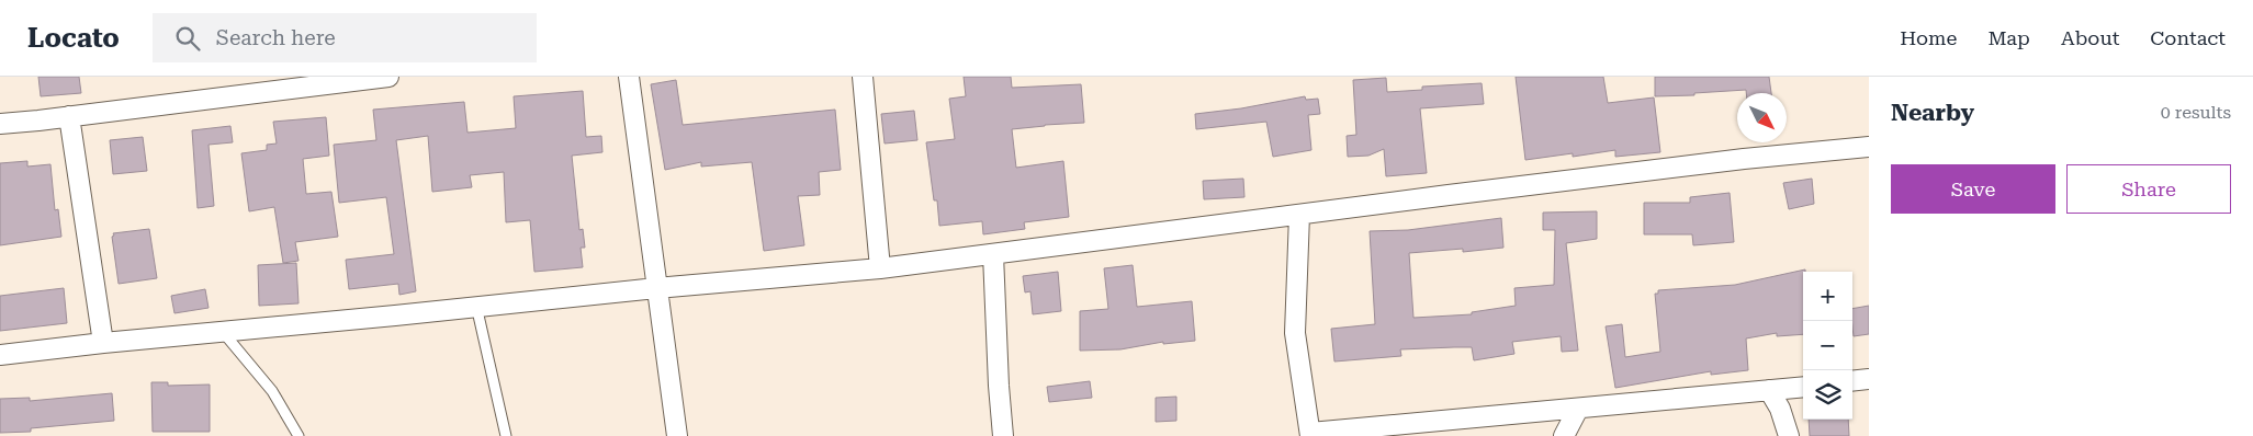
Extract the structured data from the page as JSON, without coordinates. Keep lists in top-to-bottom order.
{
  "north": "bottom right",
  "page": {
    "header": "Locato",
    "search": "Search here",
    "nav": [
      "Home",
      "Map",
      "About",
      "Contact"
    ],
    "heading": ["Nearby", "0 results"],
    "buttons": ["Save", "Share"],
    "map_buttons": ["+", "−"]
  }
}
